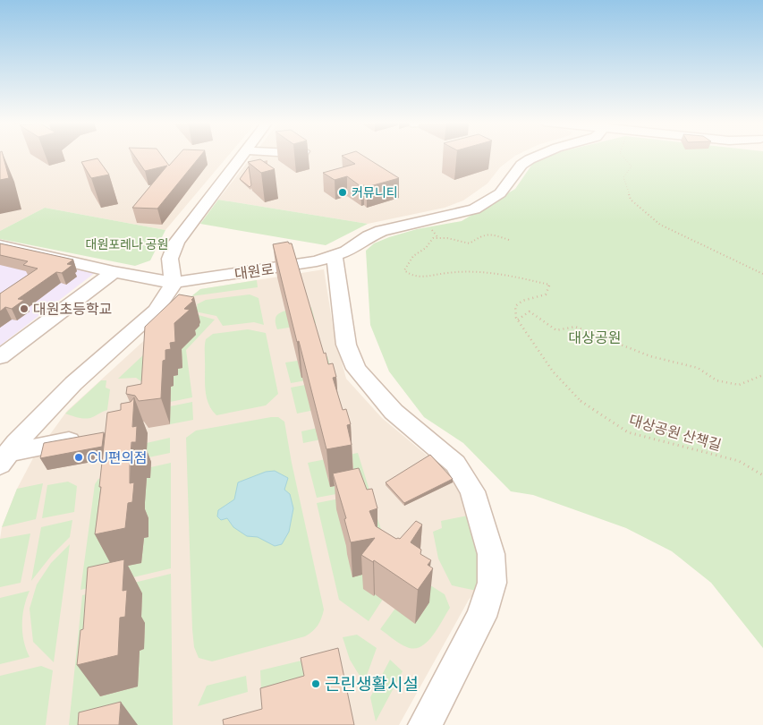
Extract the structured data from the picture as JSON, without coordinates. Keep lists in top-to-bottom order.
{
  "streets": {
    "street": ["대원로"],
    "path": ["대상공원 산책길"]
  },
  "parks": ["대원포레나 공원", "대상공원"],
  "places": [
    "커뮤니티",
    "대원초등학교",
    "CU편의점",
    "근린생활시설"
  ]
}
